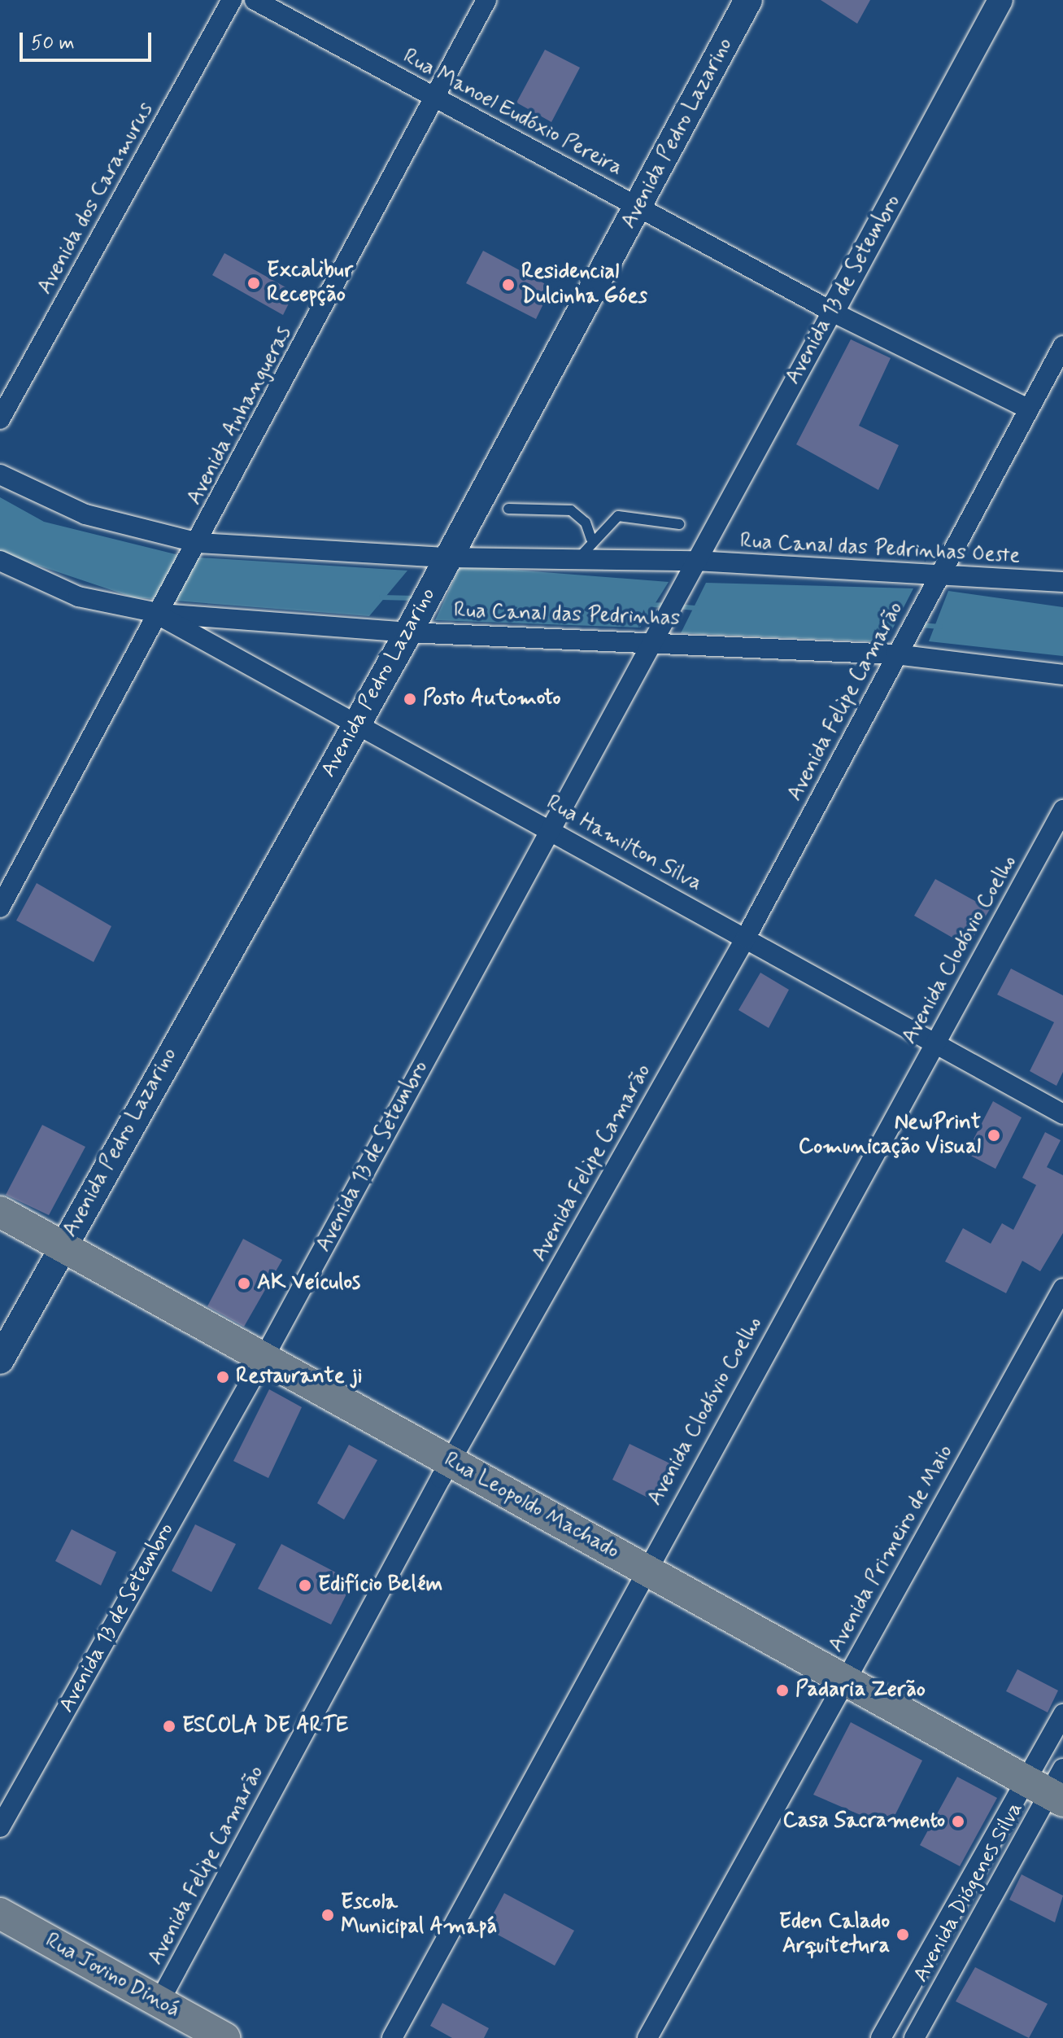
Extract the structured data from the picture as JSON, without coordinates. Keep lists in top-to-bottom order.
{
  "streets": {
    "main road": ["Avenida Pedro Lazarino", "Rua Leopoldo Machado", "Rua Jovino Dinoá"],
    "street": [
      "Rua Manoel Eudóxio Pereira",
      "Avenida dos Caramurus",
      "Avenida 13 de Setembro",
      "Avenida Anhangueras",
      "Rua Canal das Pedrinhas Oeste",
      "Rua Canal das Pedrinhas",
      "Avenida Felipe Camarão",
      "Rua Hamilton Silva",
      "Avenida Clodóvio Coelho",
      "Avenida Primeiro de Maio",
      "Avenida Diógenes Silva"
    ]
  },
  "crossings": [
    ["Rua Manoel Eudóxio Pereira", "Avenida Pedro Lazarino"],
    ["Rua Manoel Eudóxio Pereira", "Avenida 13 de Setembro"],
    ["Rua Manoel Eudóxio Pereira", "Avenida Anhangueras"],
    ["Rua Manoel Eudóxio Pereira", "Avenida Felipe Camarão"],
    ["Avenida Pedro Lazarino", "Rua Canal das Pedrinhas"],
    ["Avenida Pedro Lazarino", "Rua Hamilton Silva"],
    ["Avenida Pedro Lazarino", "Rua Leopoldo Machado"],
    ["Avenida 13 de Setembro", "Rua Canal das Pedrinhas Oeste"],
    ["Avenida 13 de Setembro", "Rua Canal das Pedrinhas"],
    ["Avenida 13 de Setembro", "Rua Hamilton Silva"],
    ["Avenida 13 de Setembro", "Rua Leopoldo Machado"],
    ["Avenida Anhangueras", "Rua Canal das Pedrinhas"],
    ["Avenida Anhangueras", "Rua Hamilton Silva"],
    ["Rua Canal das Pedrinhas Oeste", "Avenida Felipe Camarão"],
    ["Rua Canal das Pedrinhas", "Avenida Felipe Camarão"],
    ["Rua Canal das Pedrinhas", "Rua Hamilton Silva"],
    ["Avenida Felipe Camarão", "Rua Hamilton Silva"],
    ["Avenida Felipe Camarão", "Rua Leopoldo Machado"],
    ["Avenida Felipe Camarão", "Rua Jovino Dinoá"],
    ["Rua Hamilton Silva", "Avenida Clodóvio Coelho"],
    ["Avenida Clodóvio Coelho", "Rua Leopoldo Machado"],
    ["Rua Leopoldo Machado", "Avenida Primeiro de Maio"],
    ["Rua Leopoldo Machado", "Avenida Diógenes Silva"]
  ],
  "places": [
    "Excalibur Recepção",
    "Residencial Dulcinha Góes",
    "Posto Automoto",
    "NewPrint Comunicação Visual",
    "AK Veículos",
    "Restaurante ji",
    "Edifício Belém",
    "Padaria Zerão",
    "ESCOLA DE ARTE",
    "Casa Sacramento",
    "Escola Municipal Amapá",
    "Eden Calado Arquitetura"
  ],
  "scale_bar": "50 m"
}
